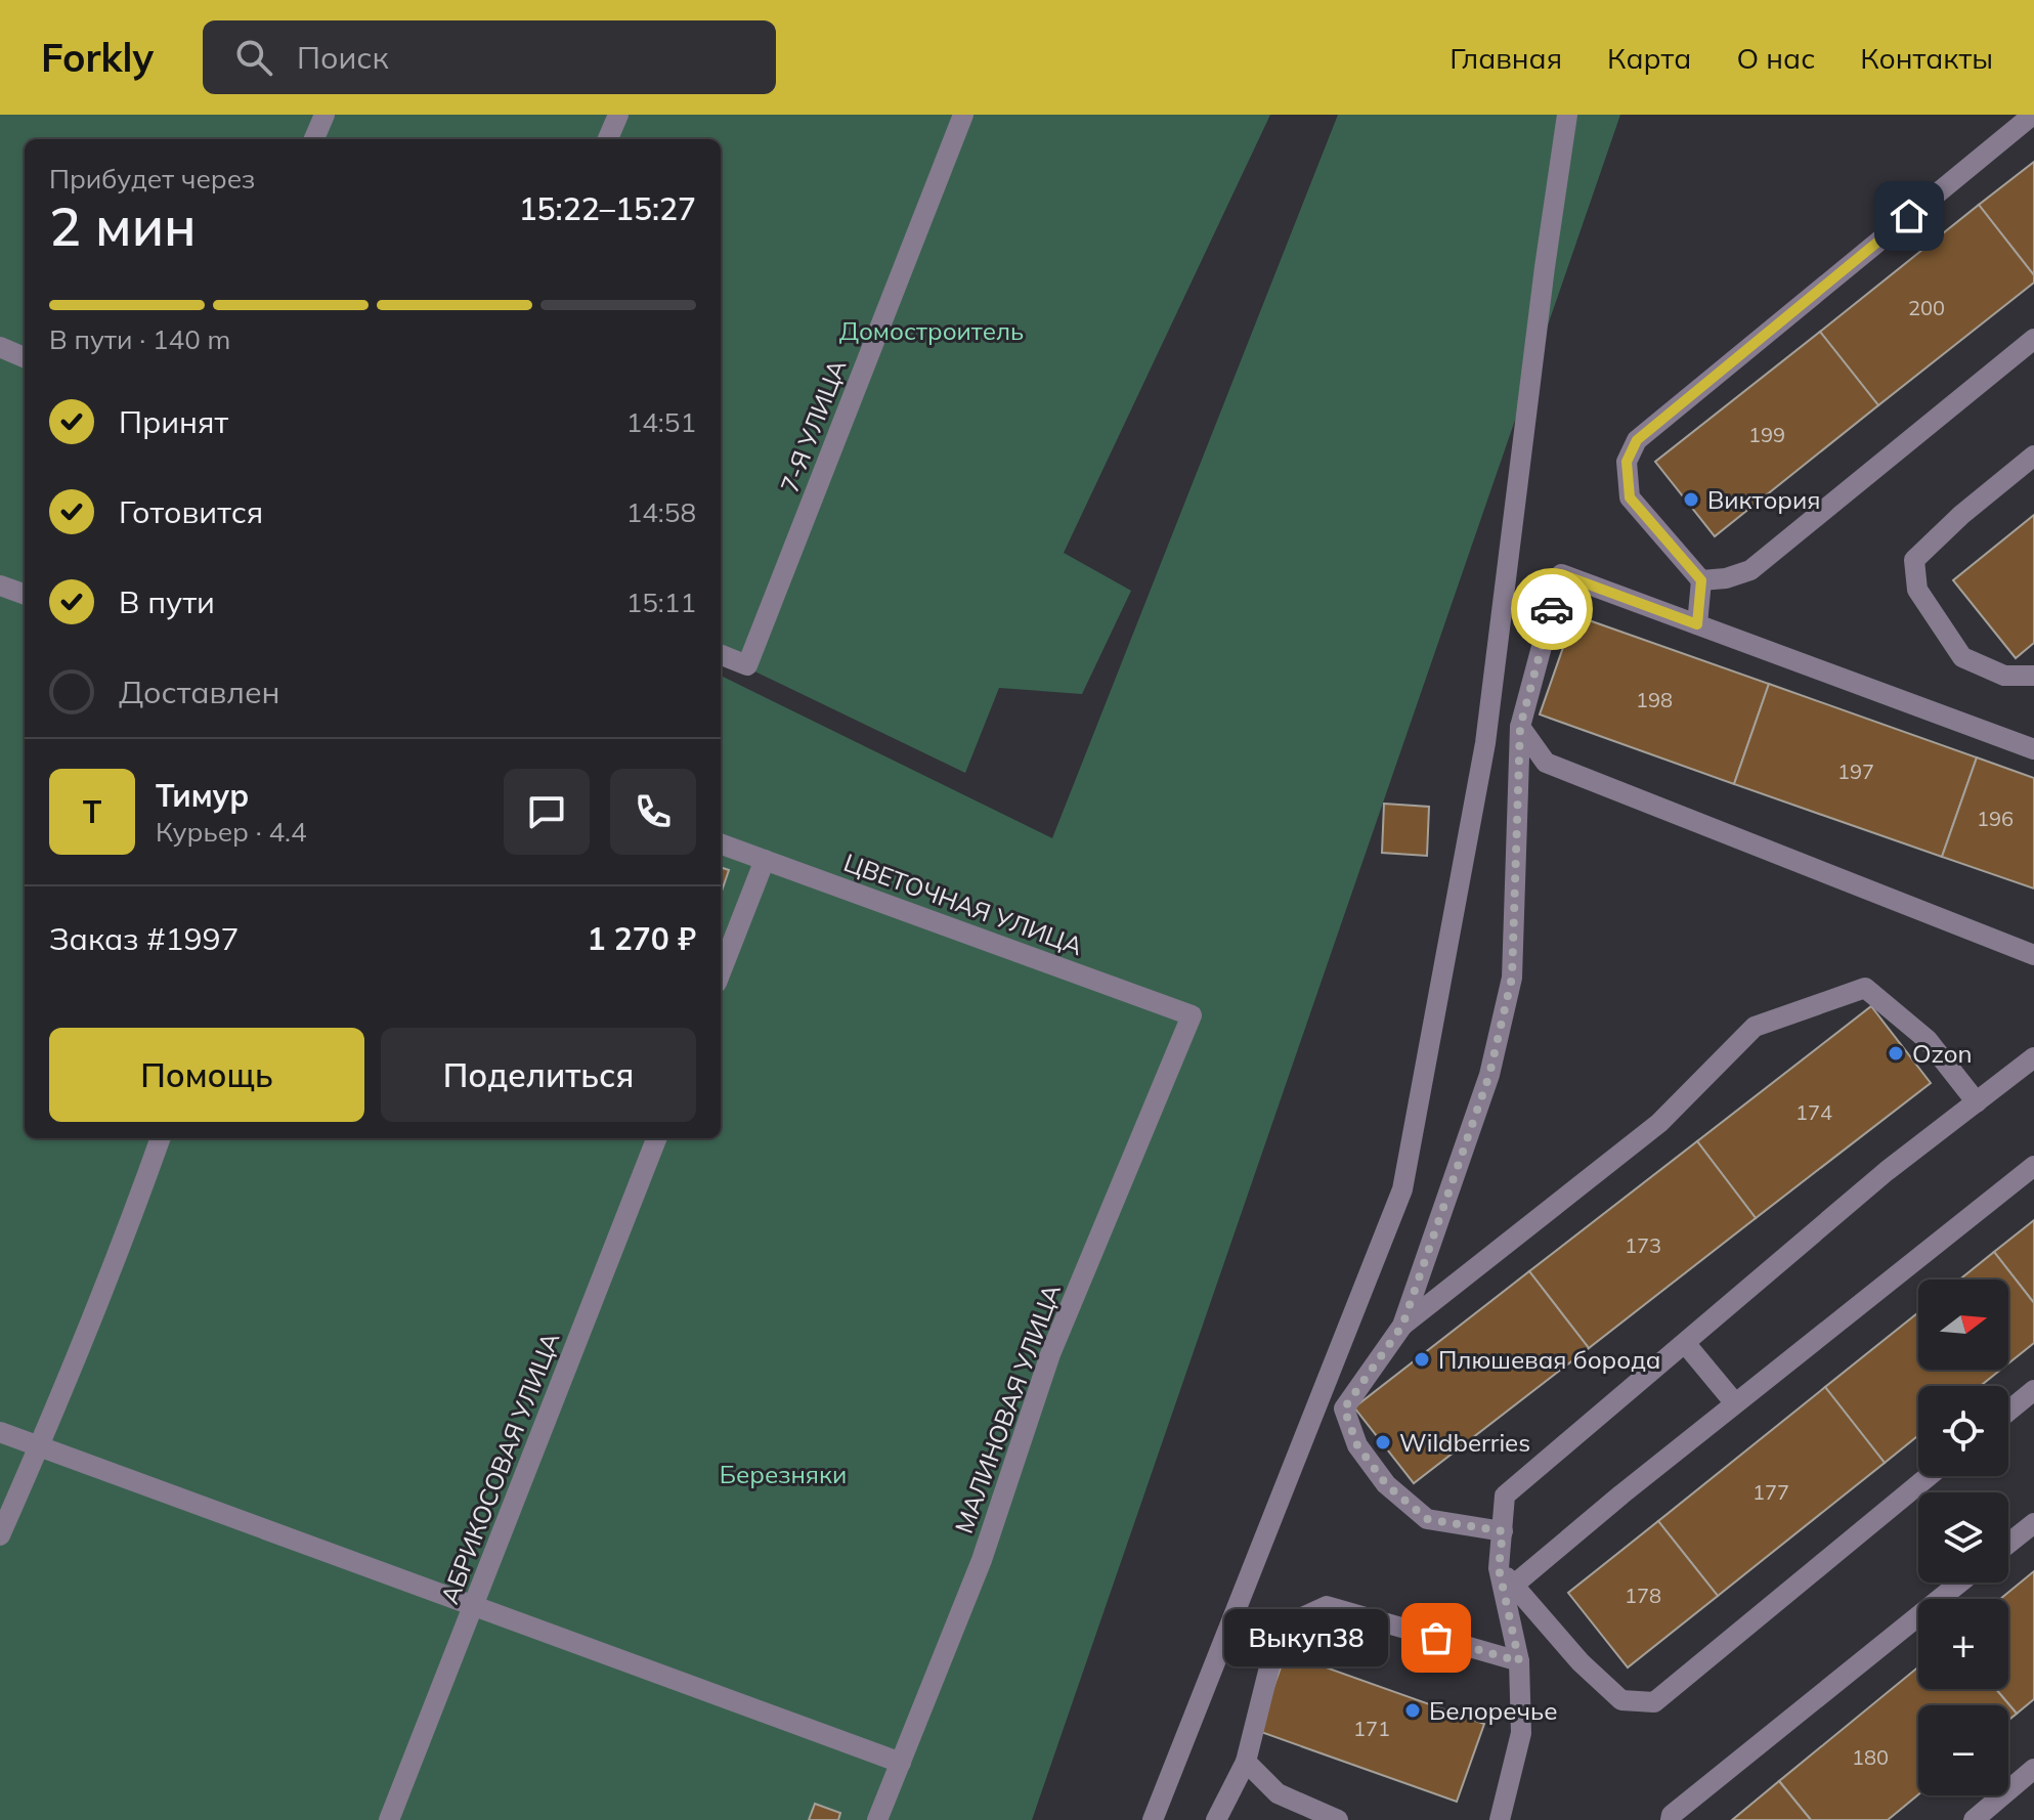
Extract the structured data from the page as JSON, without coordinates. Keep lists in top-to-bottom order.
{
  "streets": {
    "street": [
      "7-Я УЛИЦА",
      "ЦВЕТОЧНАЯ УЛИЦА",
      "МАЛИНОВАЯ УЛИЦА",
      "АБРИКОСОВАЯ УЛИЦА"
    ]
  },
  "crossings": [
    ["ЦВЕТОЧНАЯ УЛИЦА", "МАЛИНОВАЯ УЛИЦА"]
  ],
  "parks": ["Домостроитель", "Березняки"],
  "places": [
    "Виктория",
    "Ozon",
    "Плюшевая борода",
    "Wildberries",
    "Выкуп38",
    "Белоречье"
  ],
  "house_numbers": [
    "200",
    "199",
    "198",
    "197",
    "196",
    "174",
    "173",
    "177",
    "178",
    "171",
    "180"
  ],
  "north": "right",
  "page": {
    "header": "Forkly",
    "search": "Поиск",
    "nav": [
      "Главная",
      "Карта",
      "О нас",
      "Контакты"
    ],
    "heading": ["2 мин", "Прибудет через", "15:22–15:27"],
    "panel": [
      "Тимур",
      "Курьер · 4.4",
      "Заказ #1997",
      "1 270 ₽"
    ],
    "bar": "В пути · 140 m",
    "list": [
      ["Принят", "14:51"],
      ["Готовится", "14:58"],
      ["В пути", "15:11"],
      "Доставлен"
    ],
    "round": "Т",
    "buttons": ["Помощь", "Поделиться"],
    "map_buttons": ["+", "−"],
    "bubble": "Выкуп38"
  }
}
